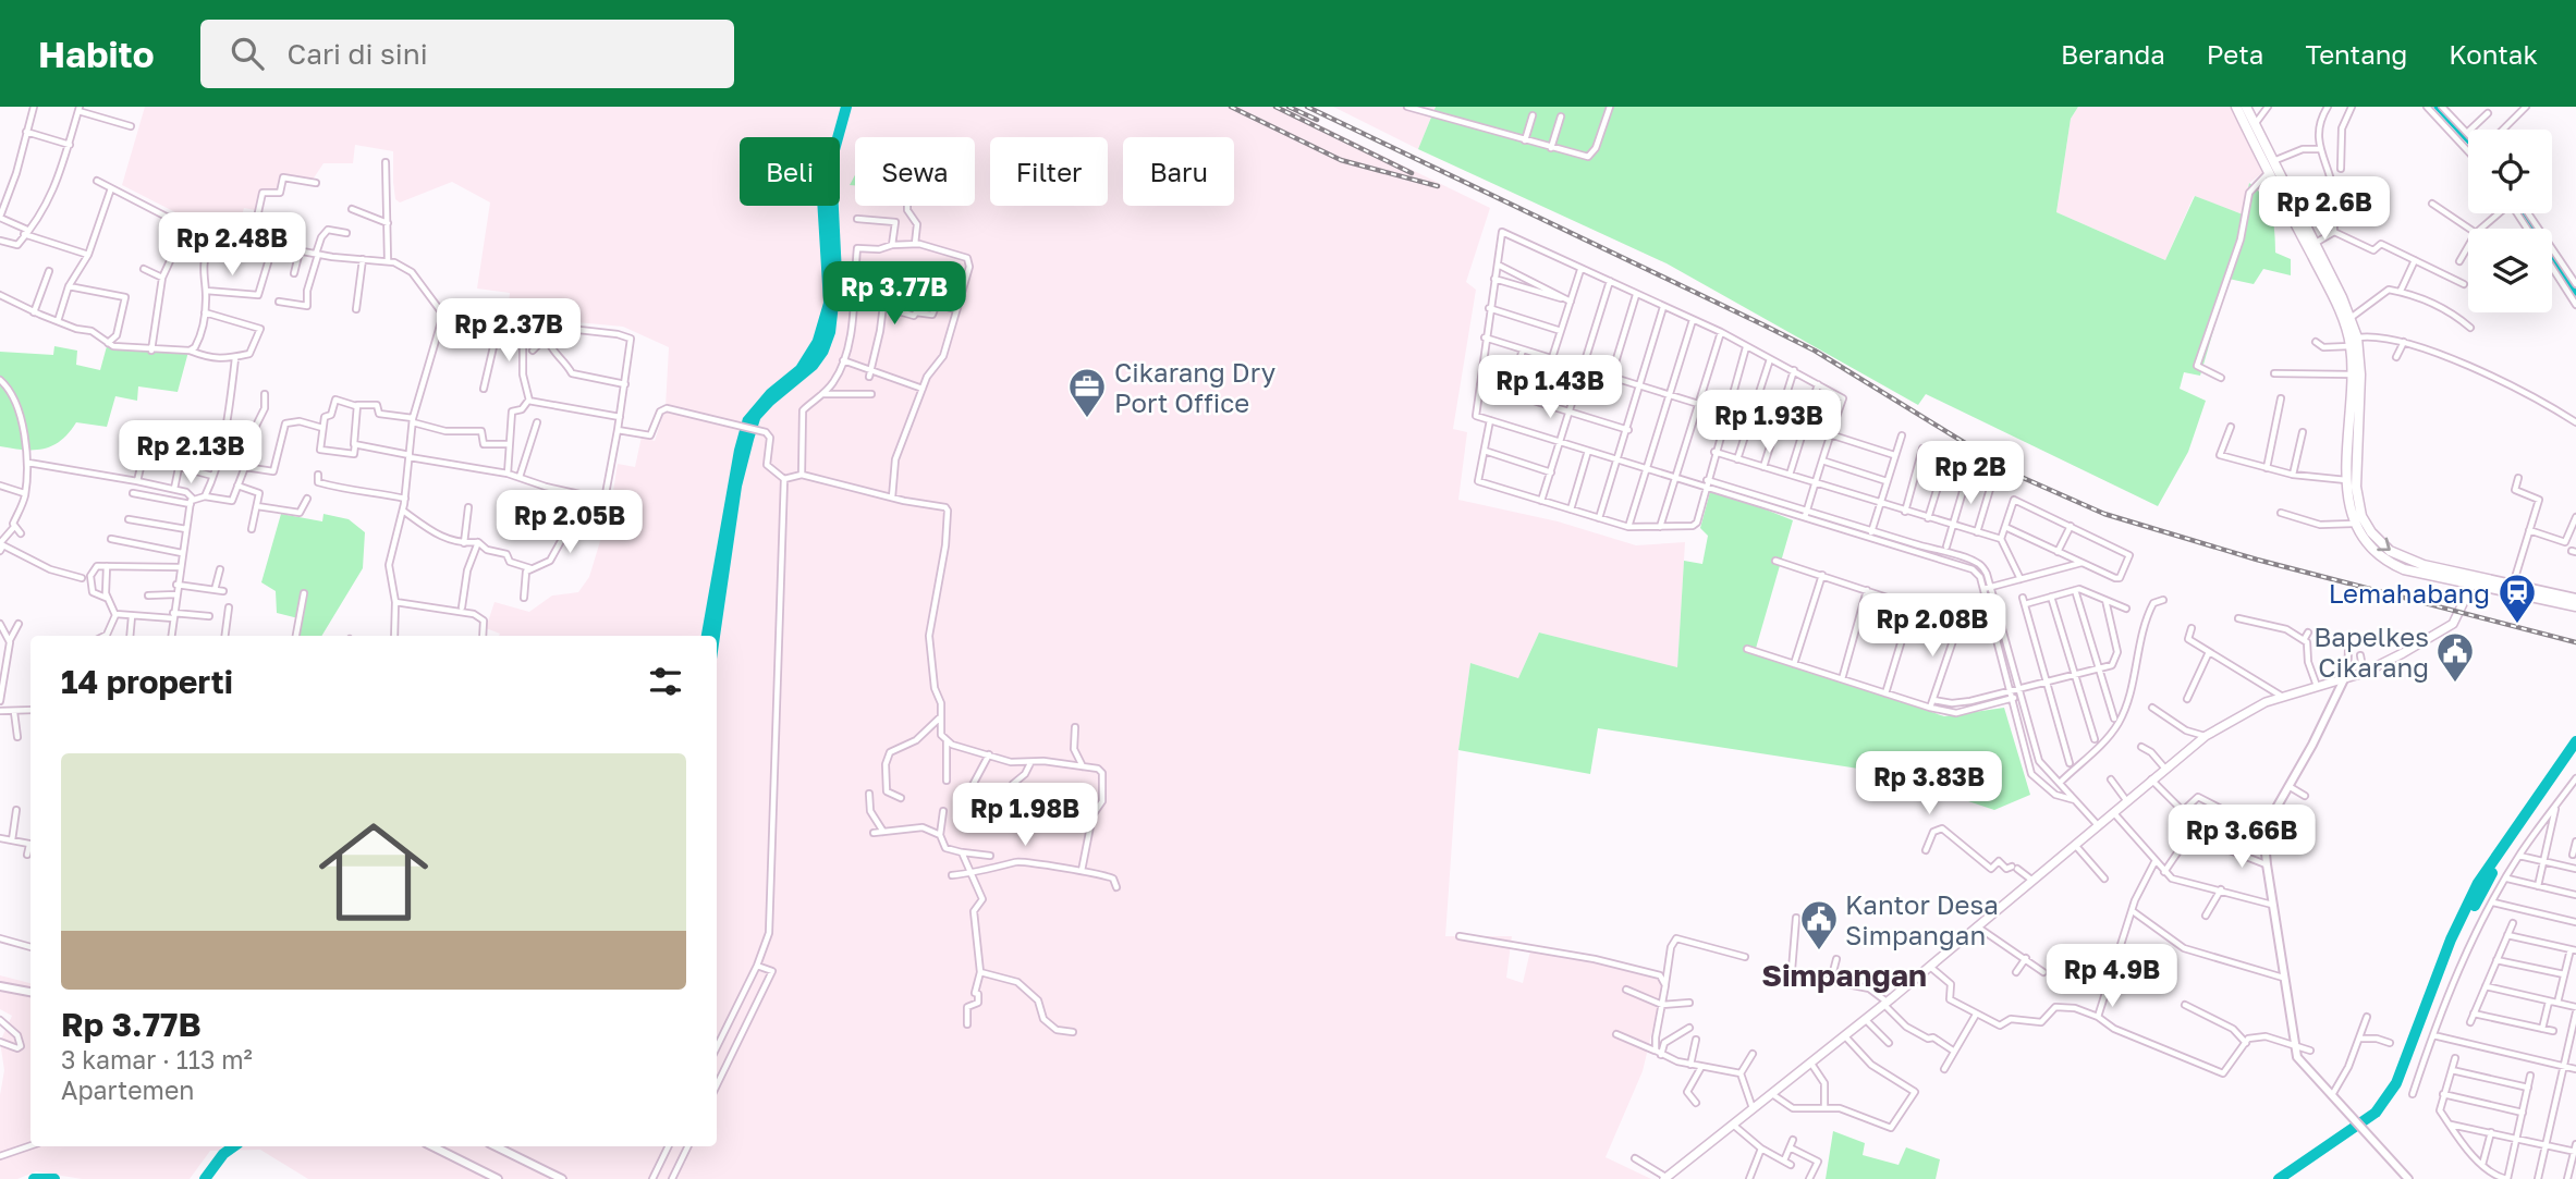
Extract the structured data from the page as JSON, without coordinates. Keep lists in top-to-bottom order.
{
  "districts": ["Simpangan"],
  "places": {
    "office": ["Cikarang Dry Port Office"],
    "station": ["Lemahabang"],
    "public building": ["Bapelkes Cikarang", "Kantor Desa Simpangan"]
  },
  "page": {
    "header": "Habito",
    "search": "Cari di sini",
    "nav": [
      "Beranda",
      "Peta",
      "Tentang",
      "Kontak"
    ],
    "chip": [
      "Beli",
      "Sewa",
      "Filter",
      "Baru"
    ],
    "price": [
      "Rp 2.6B",
      "Rp 2.48B",
      "Rp 3.77B",
      "Rp 2.37B",
      "Rp 1.43B",
      "Rp 1.93B",
      "Rp 2.13B",
      "Rp 2B",
      "Rp 2.05B",
      "Rp 2.08B",
      "Rp 3.83B",
      "Rp 1.98B",
      "Rp 3.66B",
      "Rp 4.9B"
    ],
    "heading": "14 properti",
    "list": [
      {
        "name": "Rp 3.77B",
        "note": "3 kamar · 113 m² · Apartemen"
      }
    ]
  }
}
